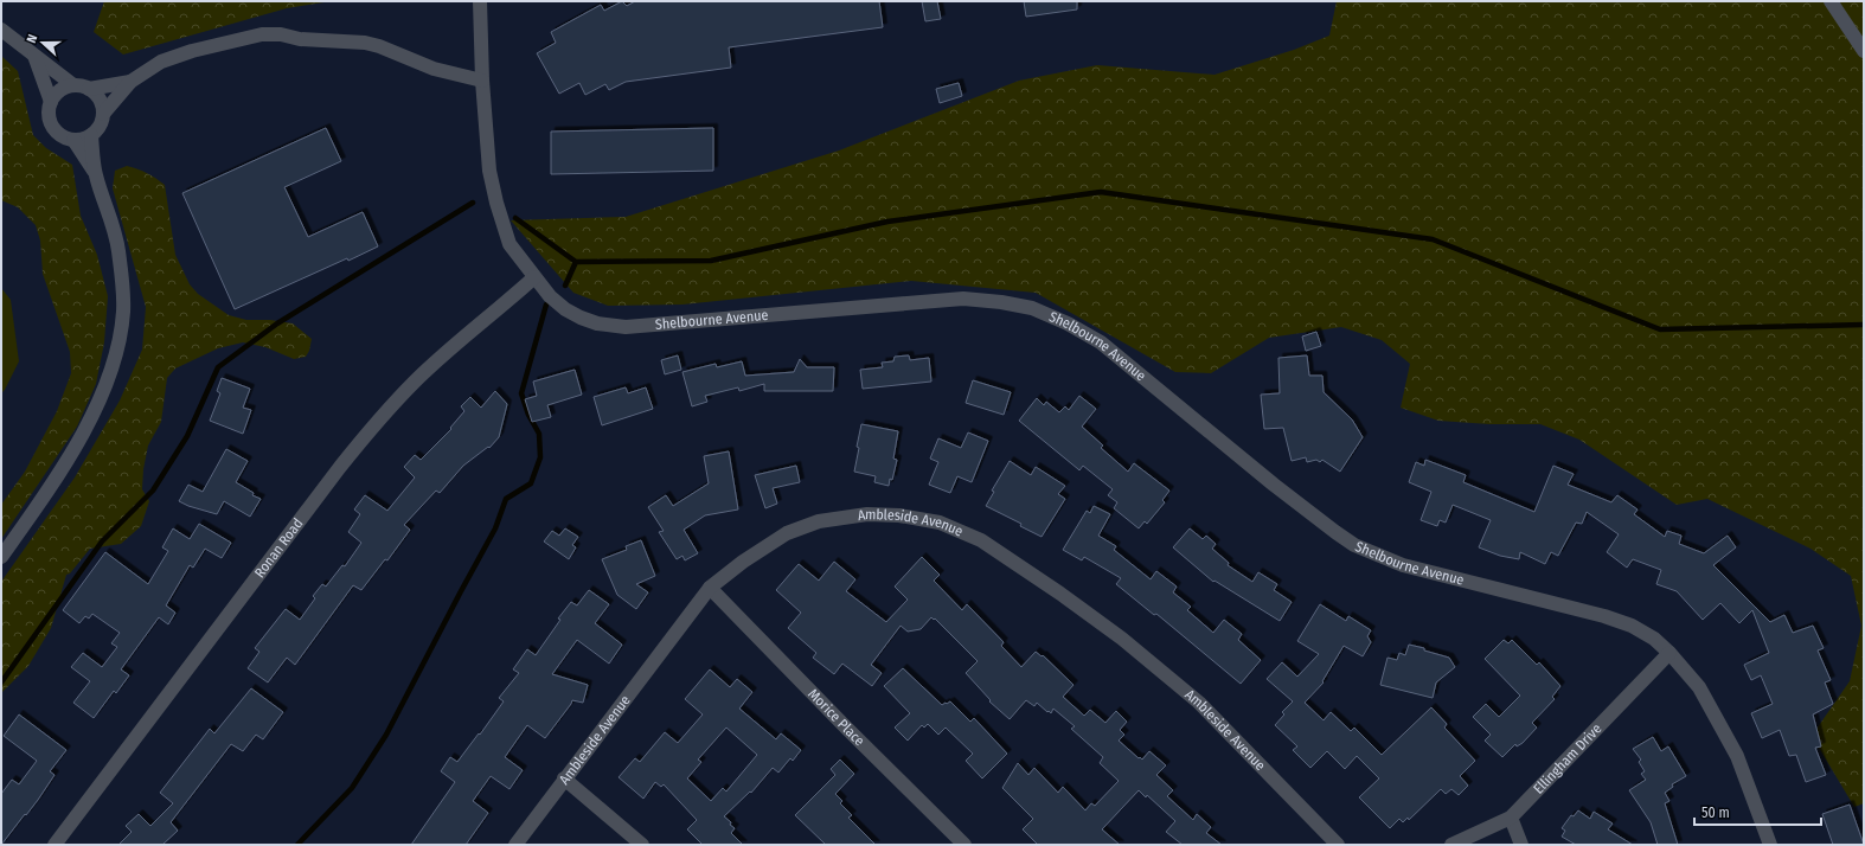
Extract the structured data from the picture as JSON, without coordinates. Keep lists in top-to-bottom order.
{
  "streets": {
    "street": [
      "Shelbourne Avenue",
      "Ambleside Avenue",
      "Ronan Road",
      "Morice Place",
      "Ellingham Drive"
    ]
  },
  "crossings": [
    ["Shelbourne Avenue", "Ronan Road"],
    ["Shelbourne Avenue", "Ellingham Drive"],
    ["Ambleside Avenue", "Morice Place"]
  ],
  "scale_bar": "50 m",
  "north": "left"
}
